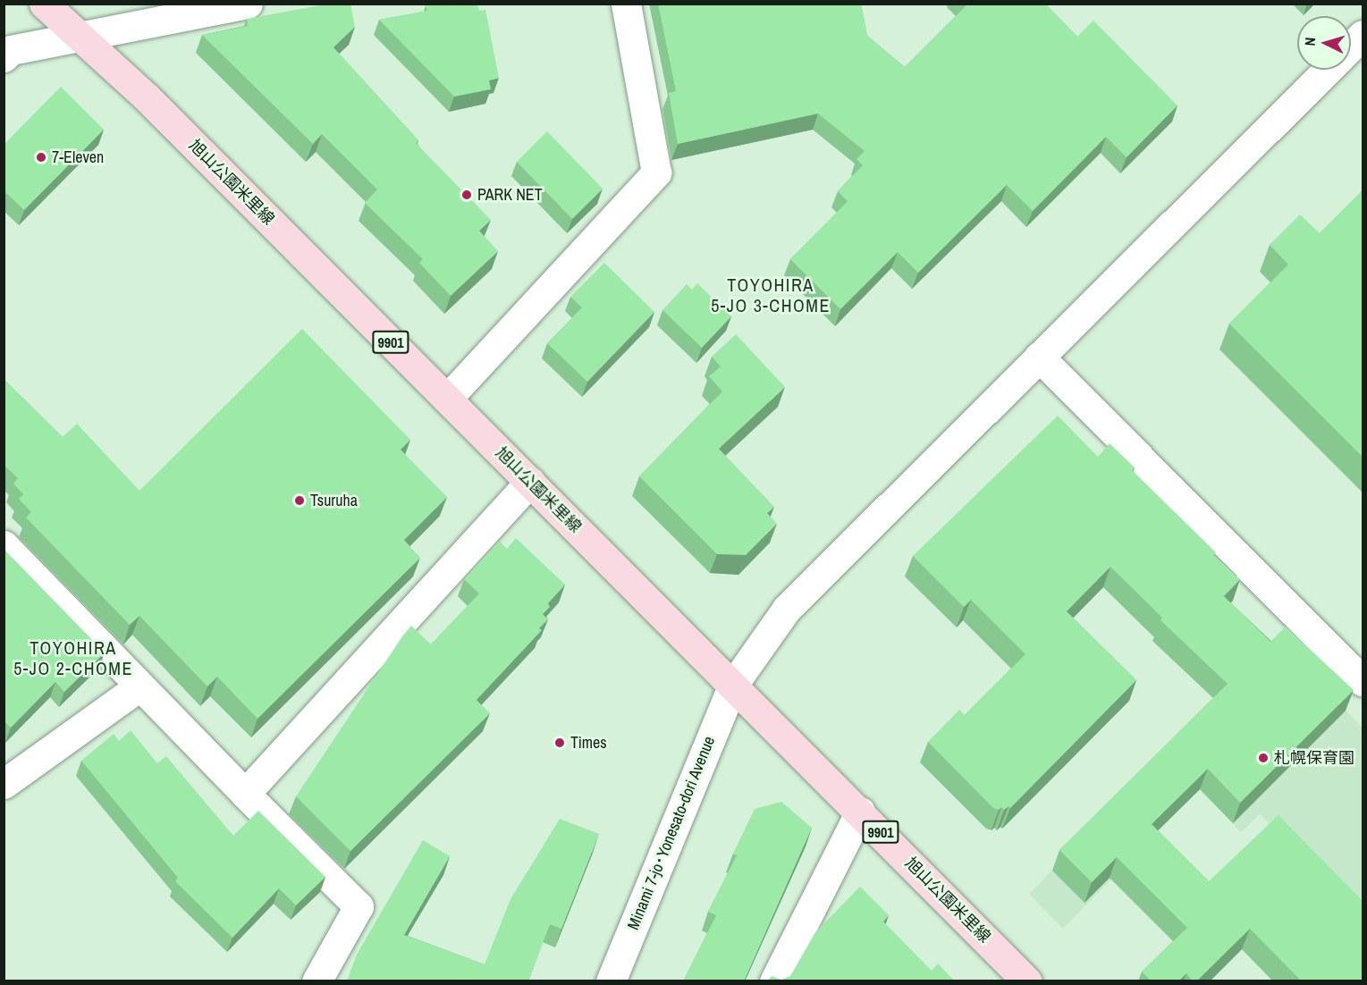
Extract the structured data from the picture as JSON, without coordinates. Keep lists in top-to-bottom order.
{
  "streets": {
    "main road": ["旭山公園米里線", "9901"],
    "street": ["Minami 7-jo･Yonesato-dori Avenue"]
  },
  "crossings": [
    ["旭山公園米里線", "Minami 7-jo･Yonesato-dori Avenue"]
  ],
  "districts": ["TOYOHIRA 5-JO 3-CHOME", "TOYOHIRA 5-JO 2-CHOME"],
  "places": [
    "7-Eleven",
    "PARK NET",
    "Tsuruha",
    "Times",
    "札幌保育園"
  ],
  "north": "left"
}
